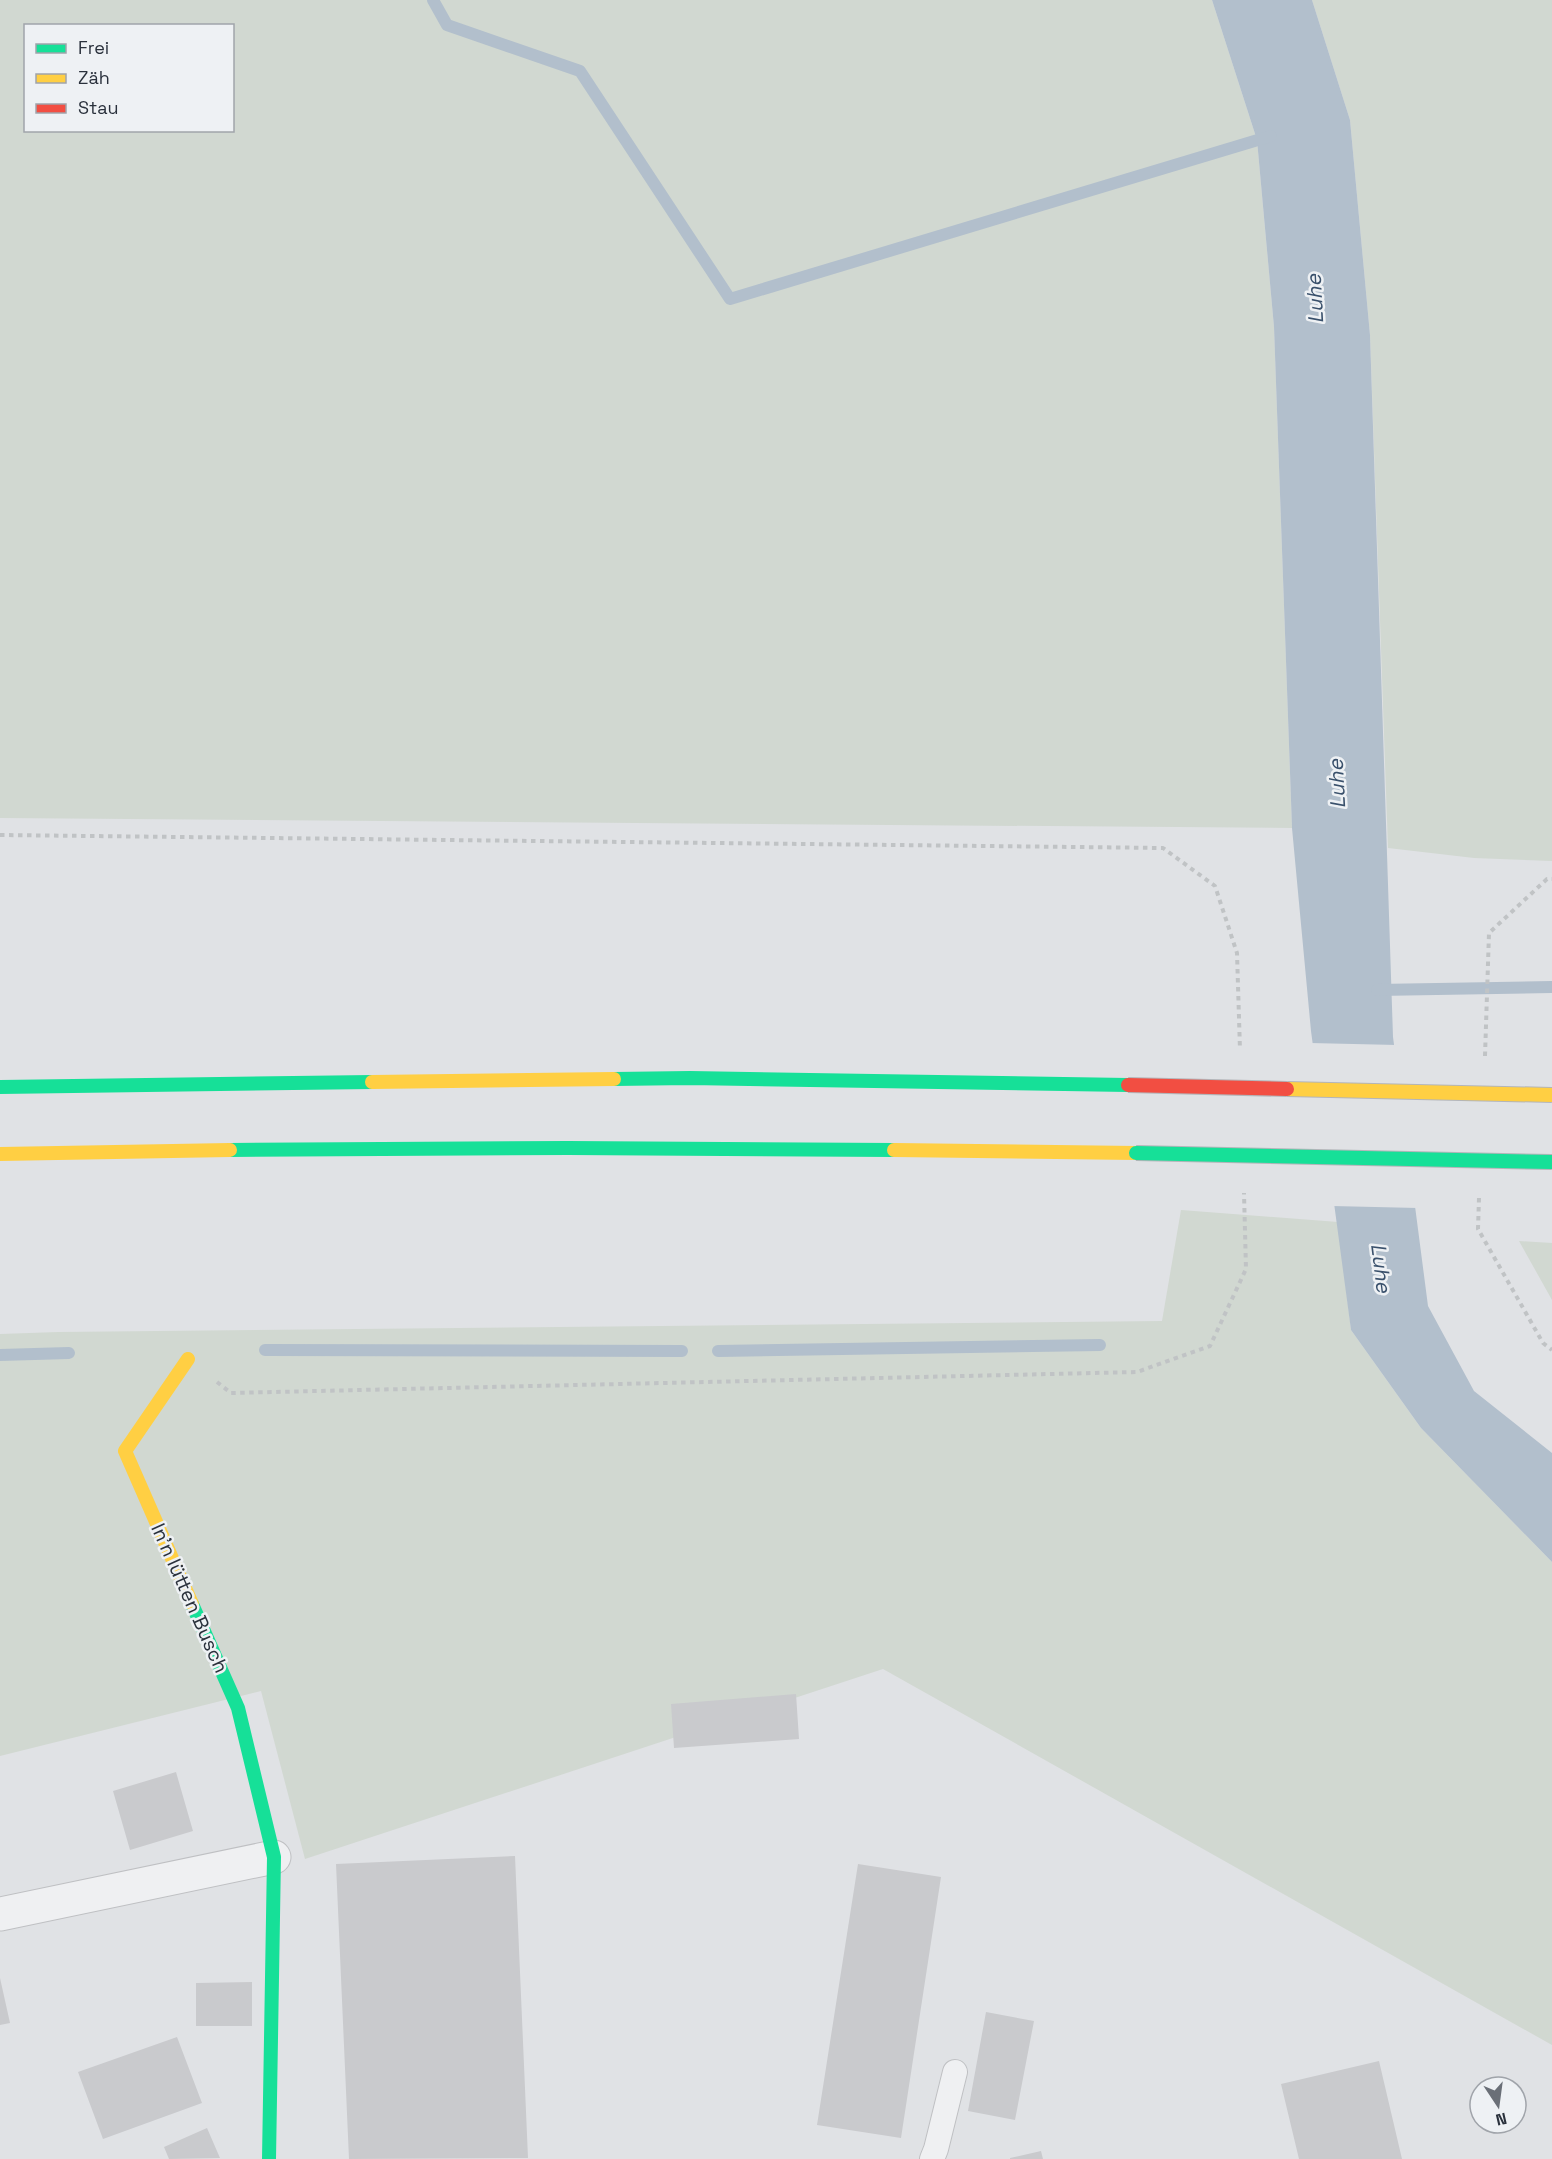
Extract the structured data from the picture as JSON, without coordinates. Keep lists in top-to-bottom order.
{
  "streets": {
    "main road": ["In'n lütten Busch"]
  },
  "water": ["Luhe"],
  "legend": ["Frei", "Zäh", "Stau"],
  "north": "bottom"
}
